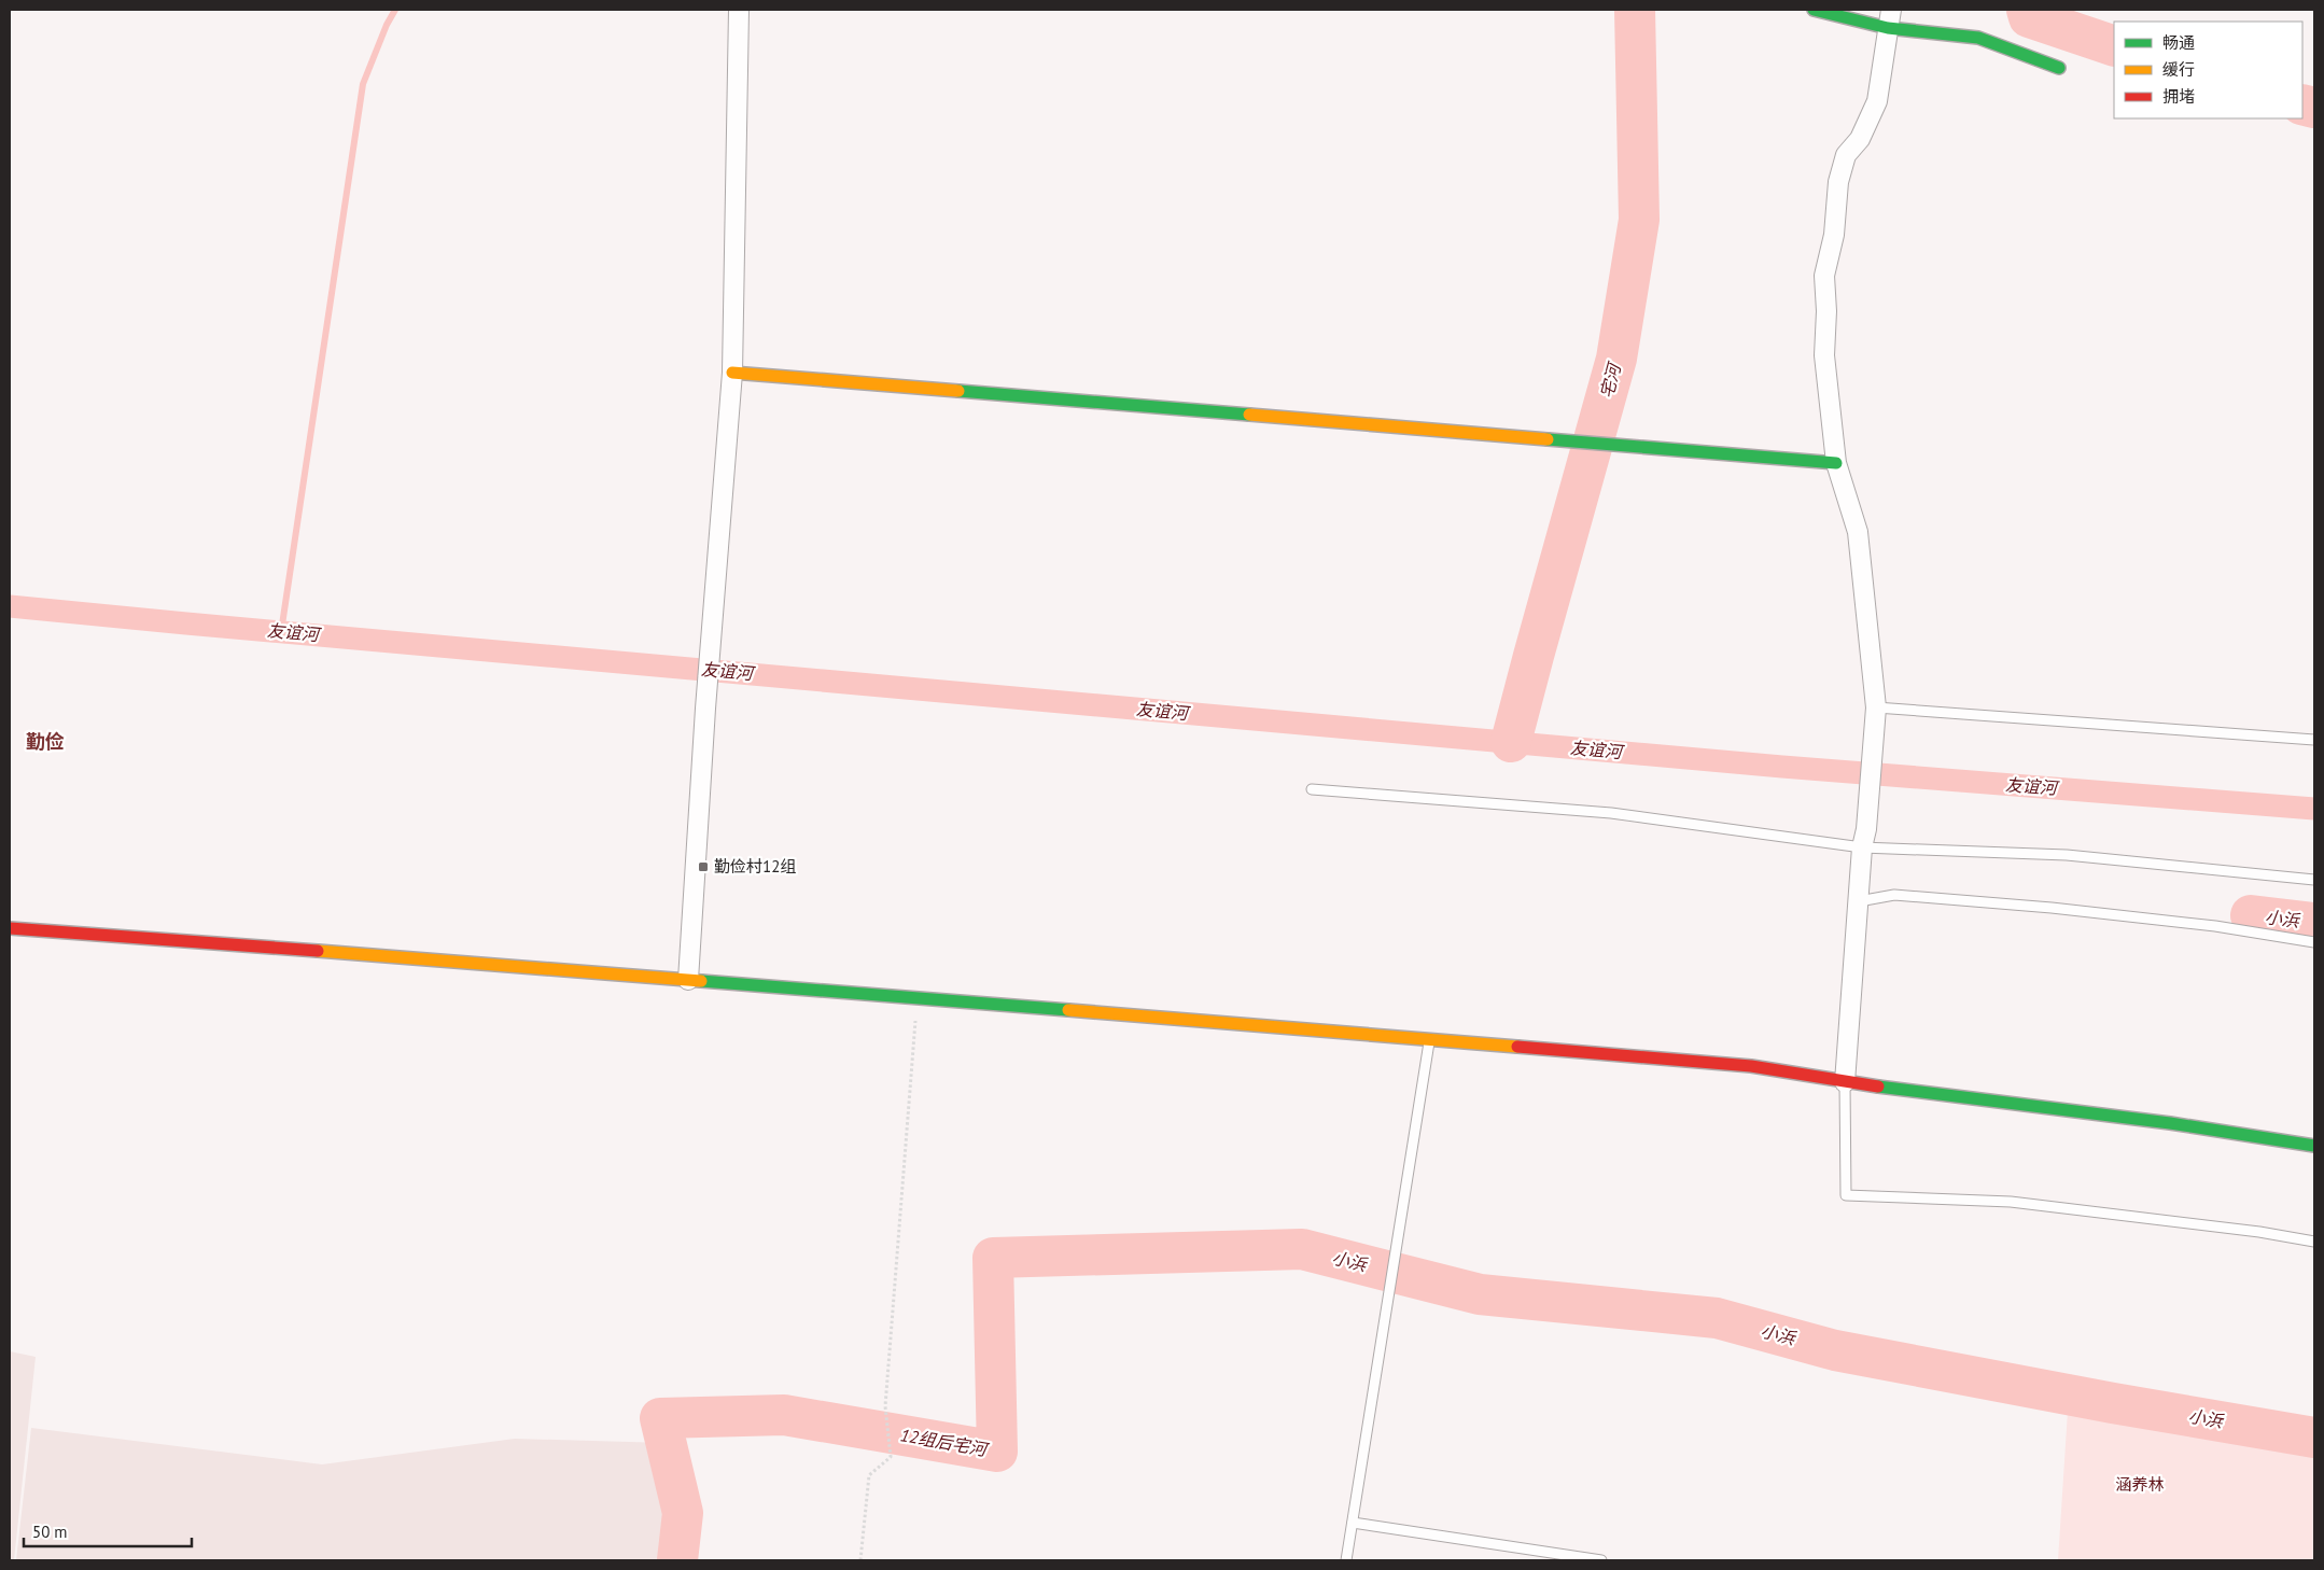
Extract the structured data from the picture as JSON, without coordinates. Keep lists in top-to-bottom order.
{
  "districts": ["勤俭"],
  "water": [
    "宅河",
    "友谊河",
    "小浜",
    "12组后宅河"
  ],
  "parks": ["涵养林"],
  "places": {
    "transit": ["勤俭村12组"]
  },
  "legend": ["畅通", "缓行", "拥堵"],
  "scale_bar": "50 m"
}
